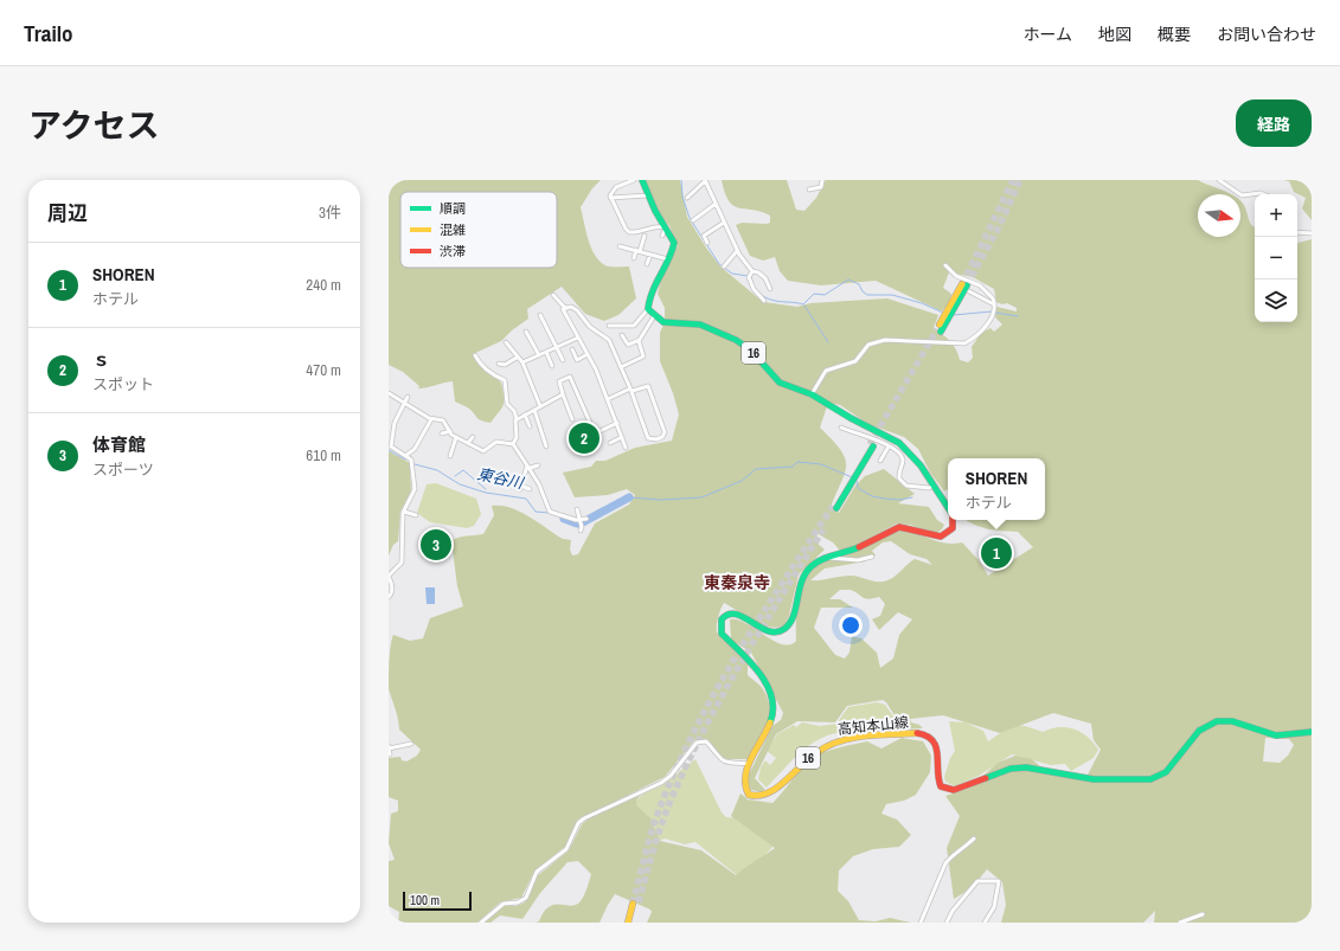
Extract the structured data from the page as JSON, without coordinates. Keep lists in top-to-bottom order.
{
  "streets": {
    "main road": ["16", "高知本山線"]
  },
  "districts": ["東秦泉寺"],
  "water": ["東谷川"],
  "legend": ["順調", "混雑", "渋滞"],
  "scale_bar": "100 m",
  "north": "right",
  "page": {
    "header": "Trailo",
    "nav": [
      "ホーム",
      "地図",
      "概要",
      "お問い合わせ"
    ],
    "title": "アクセス",
    "buttons": "経路",
    "heading": ["周辺", "3件"],
    "map_buttons": ["+", "−"],
    "list": [
      {
        "mark": "1",
        "name": "SHOREN",
        "note": "ホテル",
        "value": "240 m"
      },
      {
        "mark": "2",
        "name": "ｓ",
        "note": "スポット",
        "value": "470 m"
      },
      {
        "mark": "3",
        "name": "体育館",
        "note": "スポーツ",
        "value": "610 m"
      }
    ],
    "pins": ["2", "3", "1"],
    "popup": ["SHOREN", "ホテル"],
    "scale": "100 m"
  }
}
